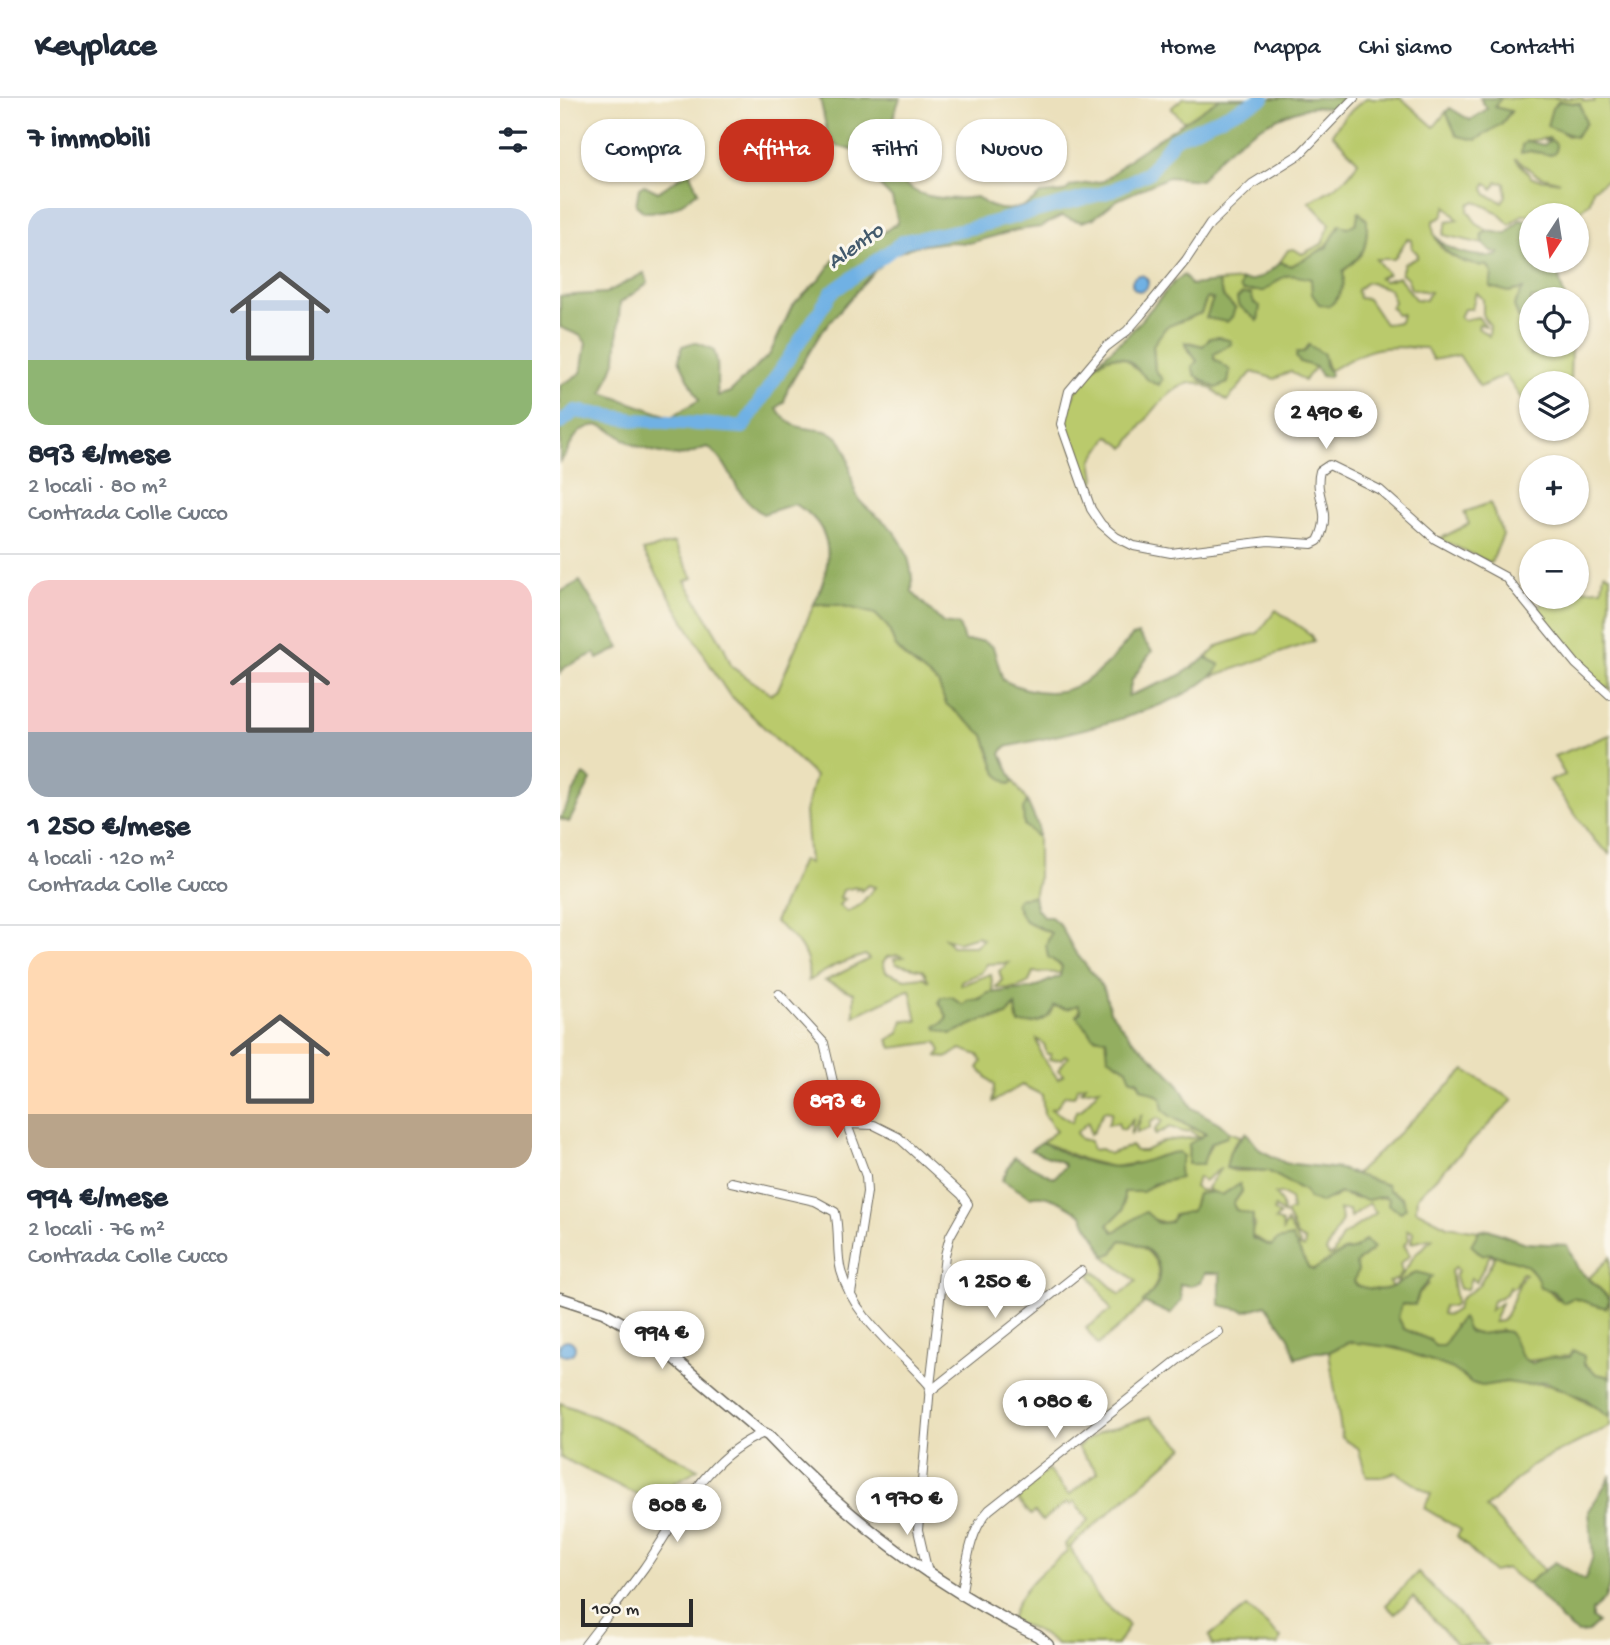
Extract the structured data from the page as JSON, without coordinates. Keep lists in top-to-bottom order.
{
  "water": ["Alento"],
  "scale_bar": "100 m",
  "north": "bottom",
  "page": {
    "header": "Keyplace",
    "nav": [
      "Home",
      "Mappa",
      "Chi siamo",
      "Contatti"
    ],
    "heading": "7 immobili",
    "chip": [
      "Compra",
      "Affitta",
      "Filtri",
      "Nuovo"
    ],
    "list": [
      {
        "name": "893 €/mese",
        "note": "2 locali · 80 m² · Contrada Colle Cucco"
      },
      {
        "name": "1 250 €/mese",
        "note": "4 locali · 120 m² · Contrada Colle Cucco"
      },
      {
        "name": "994 €/mese",
        "note": "2 locali · 76 m² · Contrada Colle Cucco"
      }
    ],
    "map_buttons": ["+", "−"],
    "price": [
      "2 490 €",
      "893 €",
      "1 250 €",
      "994 €",
      "1 080 €",
      "1 970 €",
      "808 €"
    ],
    "scale": "100 m"
  }
}
